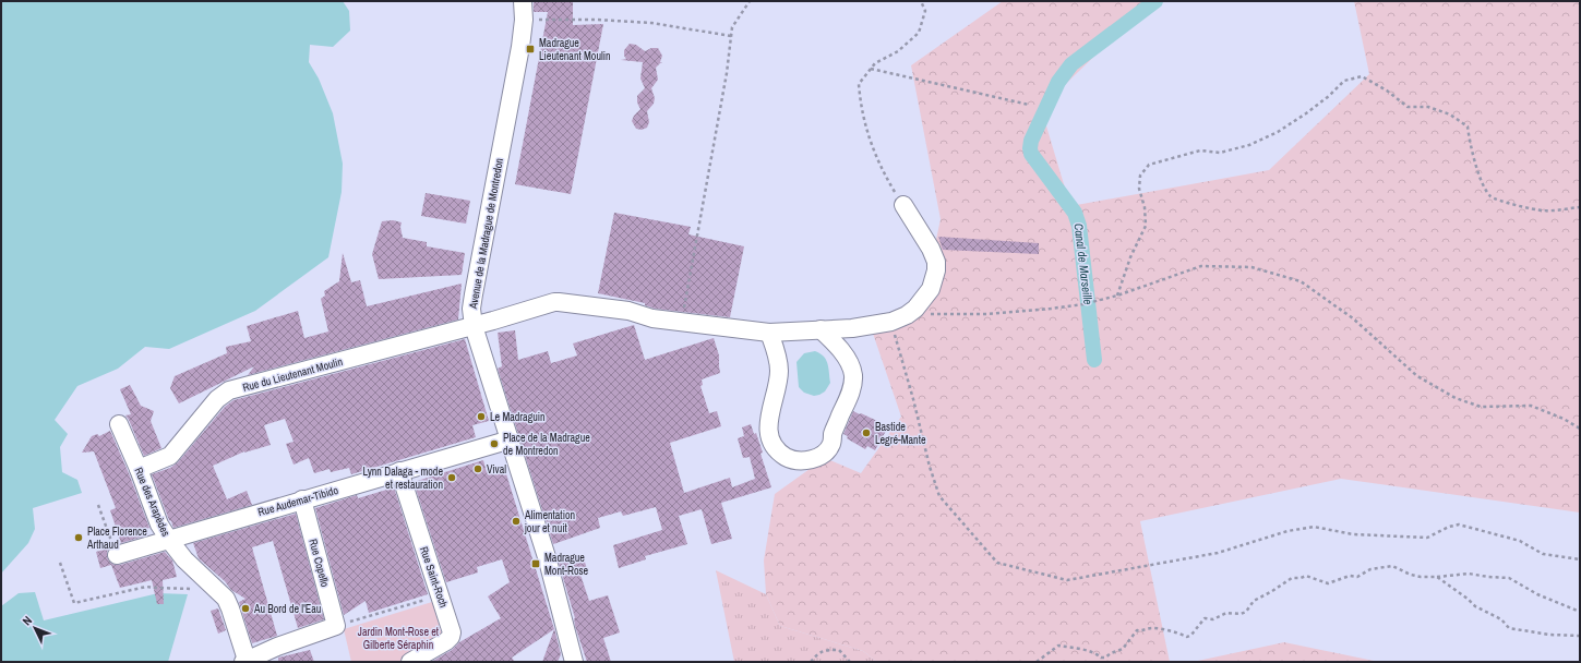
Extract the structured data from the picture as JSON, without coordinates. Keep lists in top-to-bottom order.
{
  "streets": {
    "street": [
      "Avenue de la Madrague de Montredon",
      "Rue du Lieutenant Moulin",
      "Rue Audemar-Tibido",
      "Rue des Arapèdes",
      "Rue Copello",
      "Rue Saint-Roch"
    ]
  },
  "crossings": [
    ["Avenue de la Madrague de Montredon", "Rue du Lieutenant Moulin"],
    ["Avenue de la Madrague de Montredon", "Rue Audemar-Tibido"],
    ["Rue du Lieutenant Moulin", "Rue des Arapèdes"],
    ["Rue Audemar-Tibido", "Rue des Arapèdes"],
    ["Rue Audemar-Tibido", "Rue Copello"],
    ["Rue Audemar-Tibido", "Rue Saint-Roch"]
  ],
  "water": ["Canal de Marseille"],
  "parks": ["Jardin Mont-Rose et Gilberte Séraphin"],
  "places": {
    "transit": ["Madrague Lieutenant Moulin", "Madrague Mont-Rose"],
    "other": [
      "Le Madraguin",
      "Bastide Legré-Mante",
      "Place de la Madrague de Montredon",
      "Vival",
      "Lynn Dalaga - mode et restauration",
      "Alimentation jour et nuit",
      "Place Florence Arthaud",
      "Au Bord de l'Eau"
    ]
  },
  "north": "top left"
}
